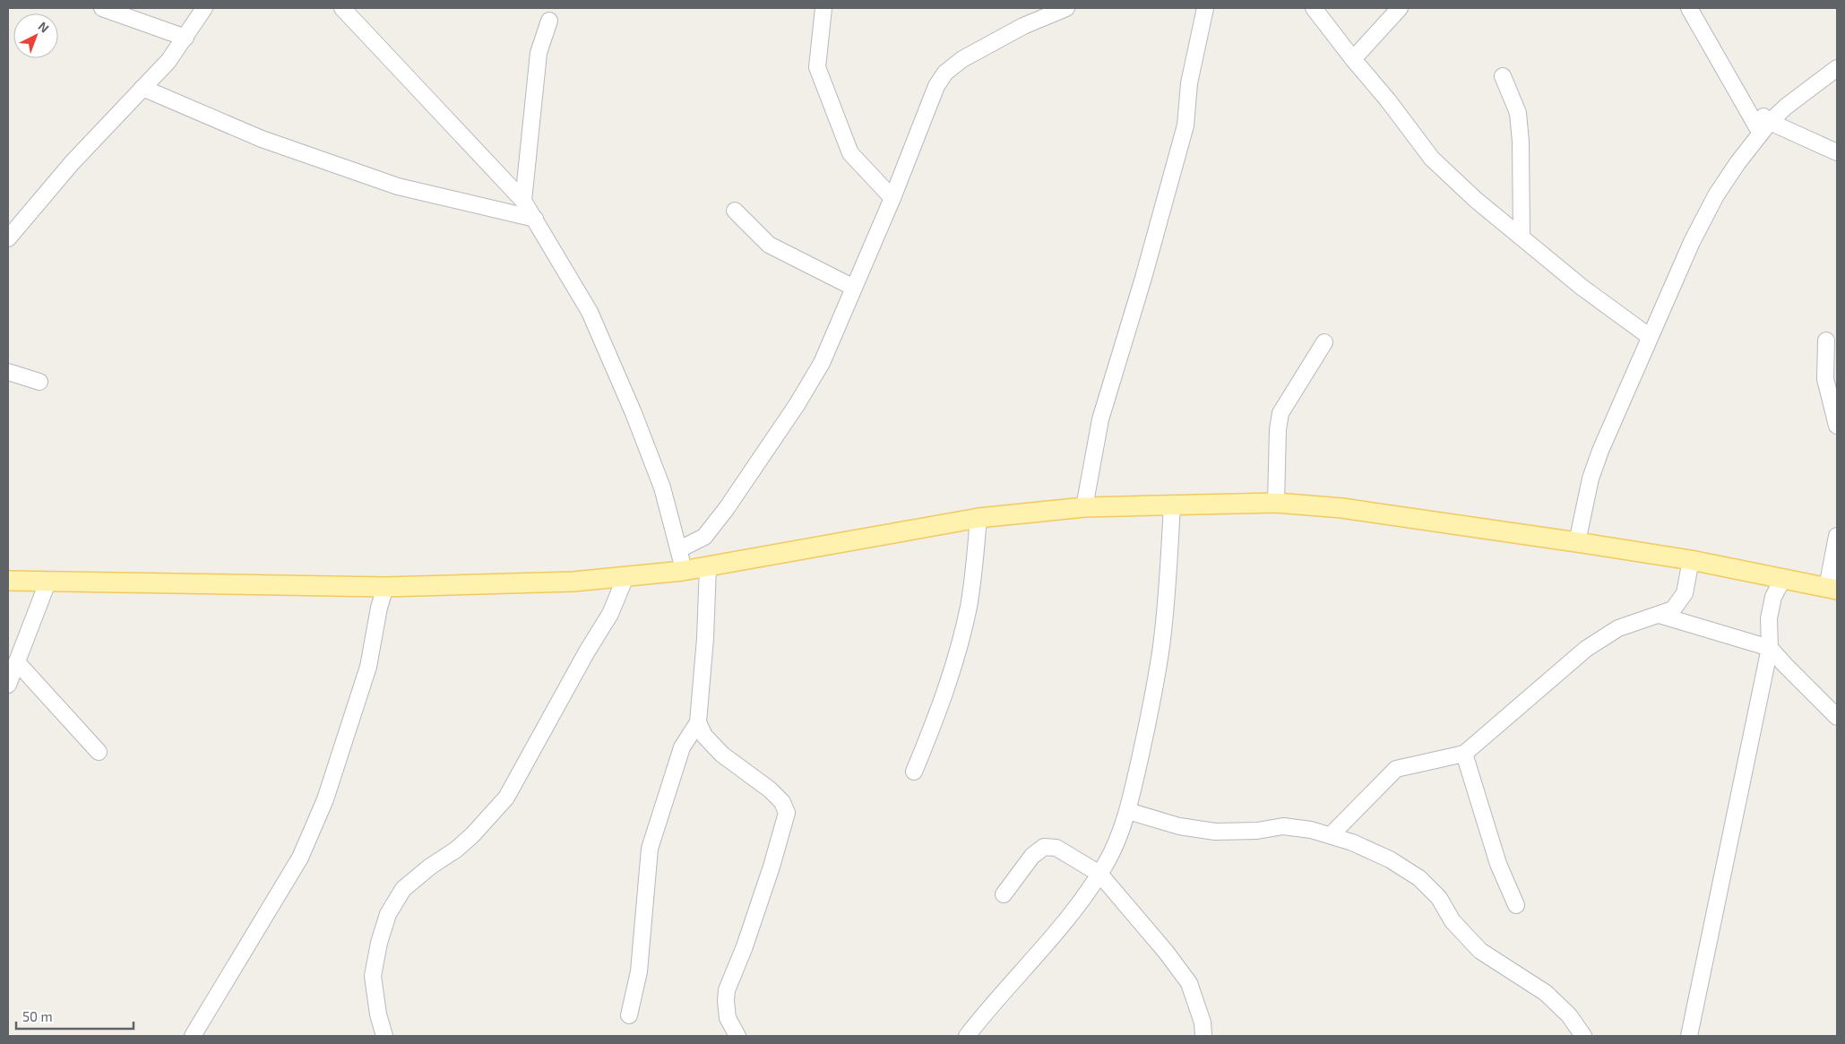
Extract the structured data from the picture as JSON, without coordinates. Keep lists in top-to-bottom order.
{
  "scale_bar": "50 m",
  "north": "top right"
}
